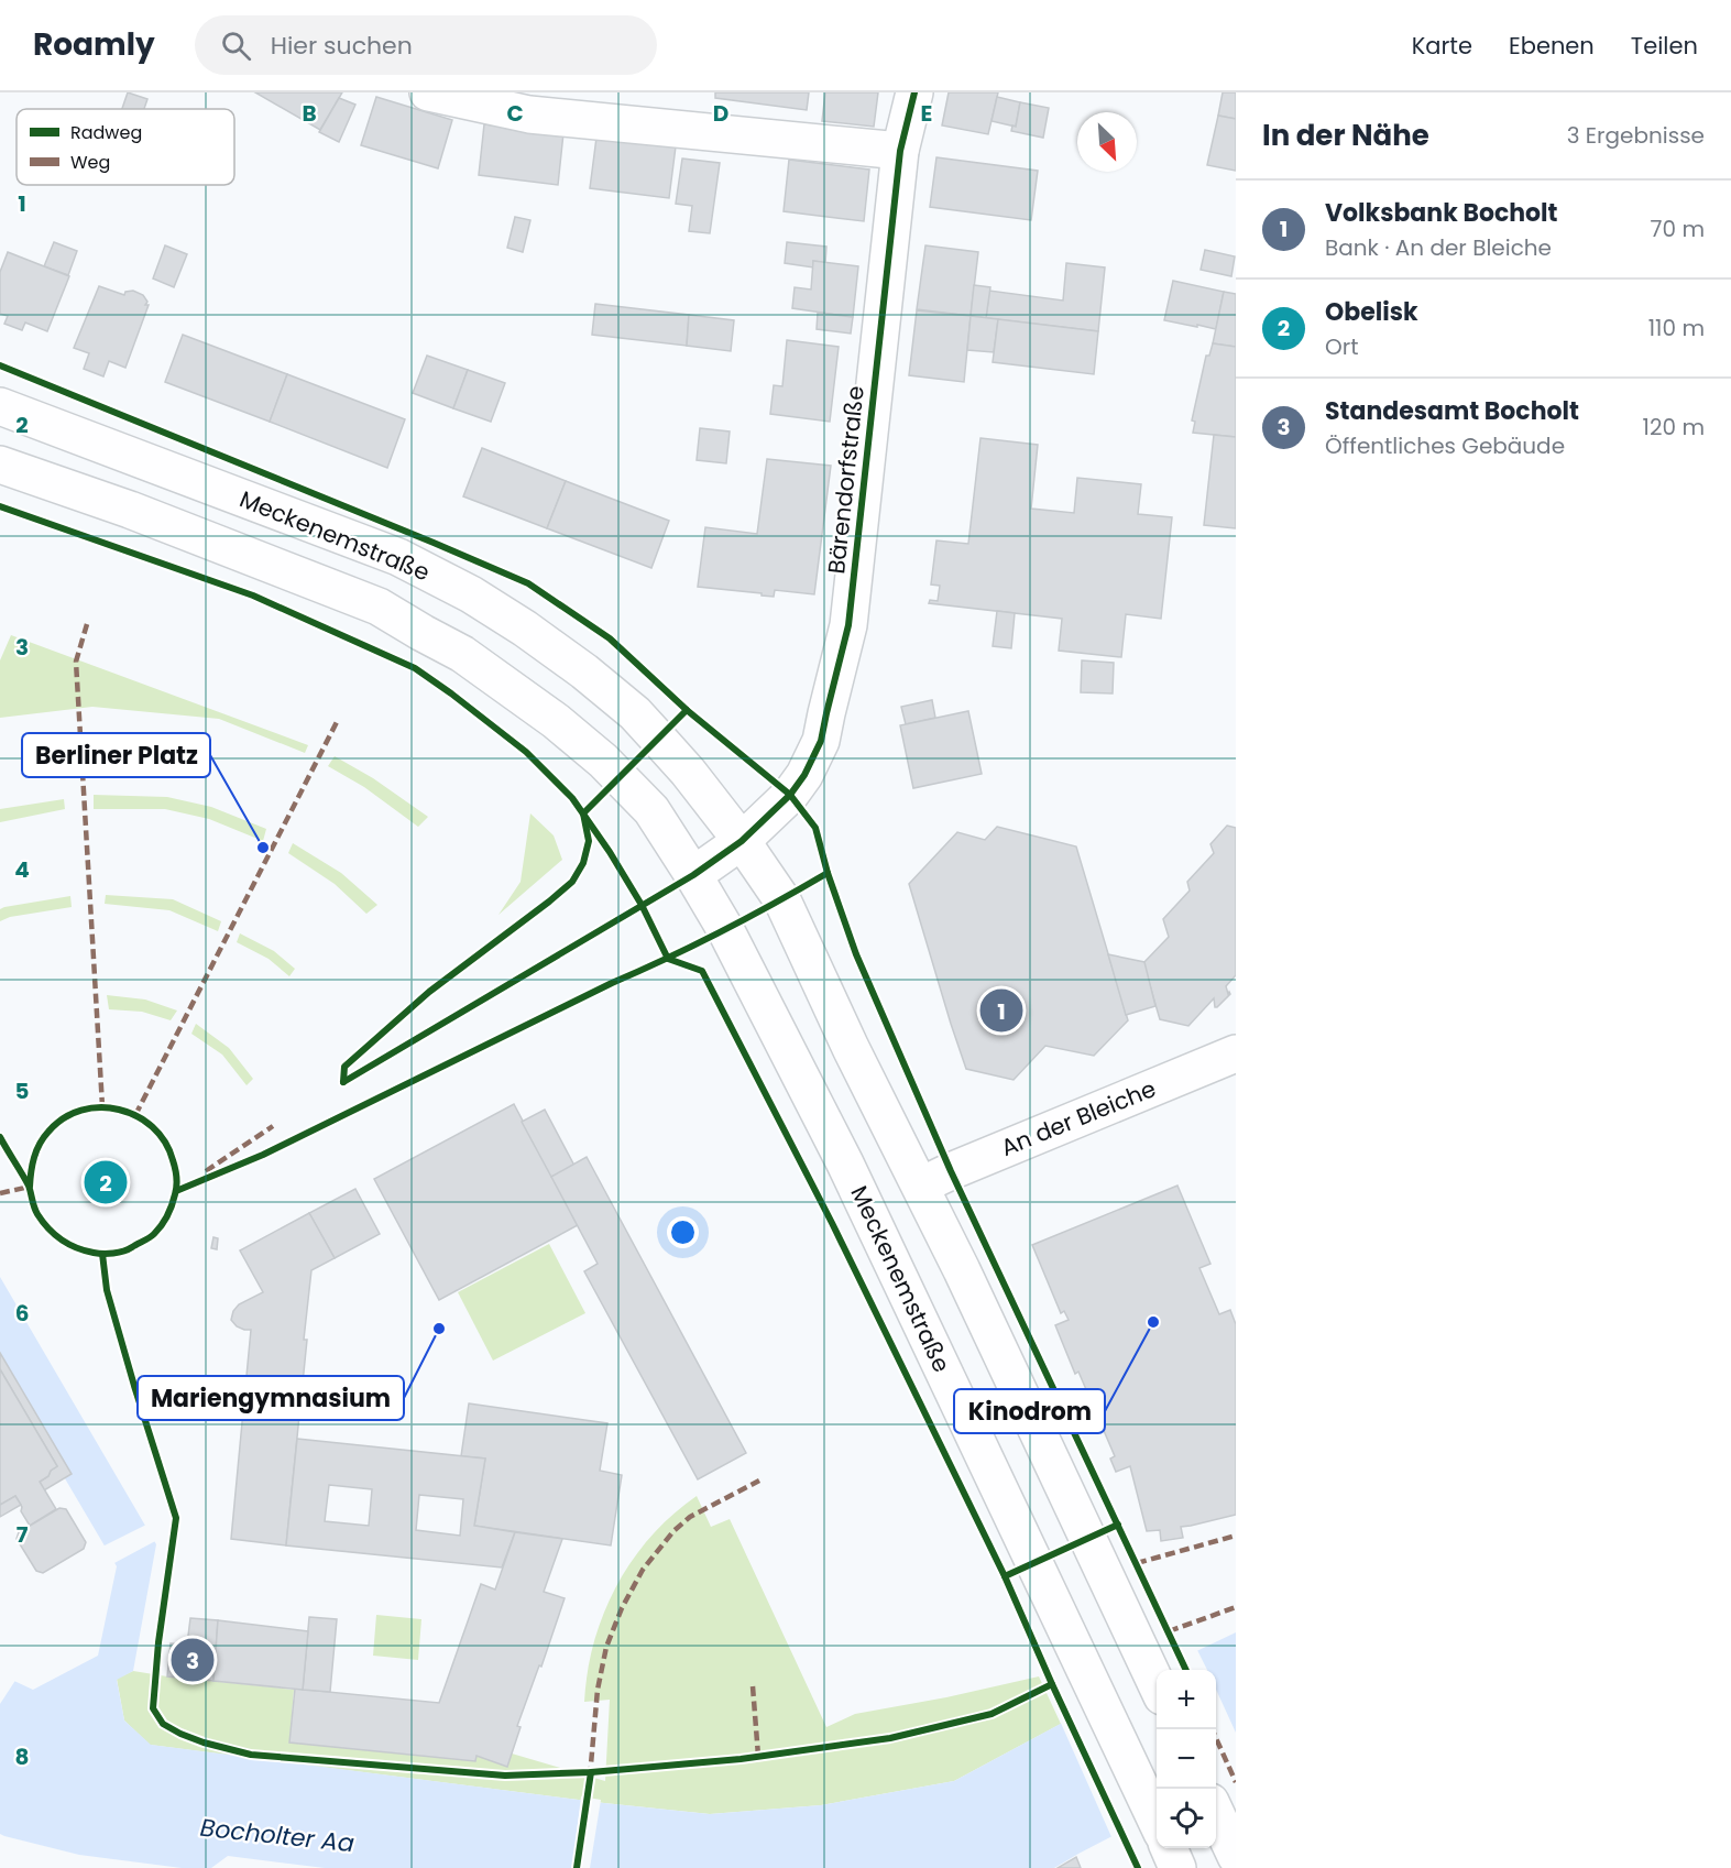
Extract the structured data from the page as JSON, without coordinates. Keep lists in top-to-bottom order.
{
  "streets": {
    "main road": ["Bärendorfstraße", "Meckenemstraße", "An der Bleiche"]
  },
  "crossings": [
    ["Bärendorfstraße", "Meckenemstraße"],
    ["Meckenemstraße", "An der Bleiche"]
  ],
  "water": ["Bocholter Aa"],
  "places": ["Berliner Platz", "Kinodrom", "Mariengymnasium"],
  "legend": ["Radweg", "Weg"],
  "north": "bottom right",
  "page": {
    "header": "Roamly",
    "search": "Hier suchen",
    "nav": ["Karte", "Ebenen", "Teilen"],
    "heading": ["In der Nähe", "3 Ergebnisse"],
    "list": [
      {
        "mark": "1",
        "name": "Volksbank Bocholt",
        "note": "Bank · An der Bleiche",
        "value": "70 m"
      },
      {
        "mark": "2",
        "name": "Obelisk",
        "note": "Ort",
        "value": "110 m"
      },
      {
        "mark": "3",
        "name": "Standesamt Bocholt",
        "note": "Öffentliches Gebäude",
        "value": "120 m"
      }
    ],
    "pins": ["1", "2", "3"],
    "map_buttons": ["+", "−"]
  },
  "grid": {
    "columns": [
      "B",
      "C",
      "D",
      "E"
    ],
    "rows": [
      "1",
      "2",
      "3",
      "4",
      "5",
      "6",
      "7",
      "8"
    ]
  }
}
